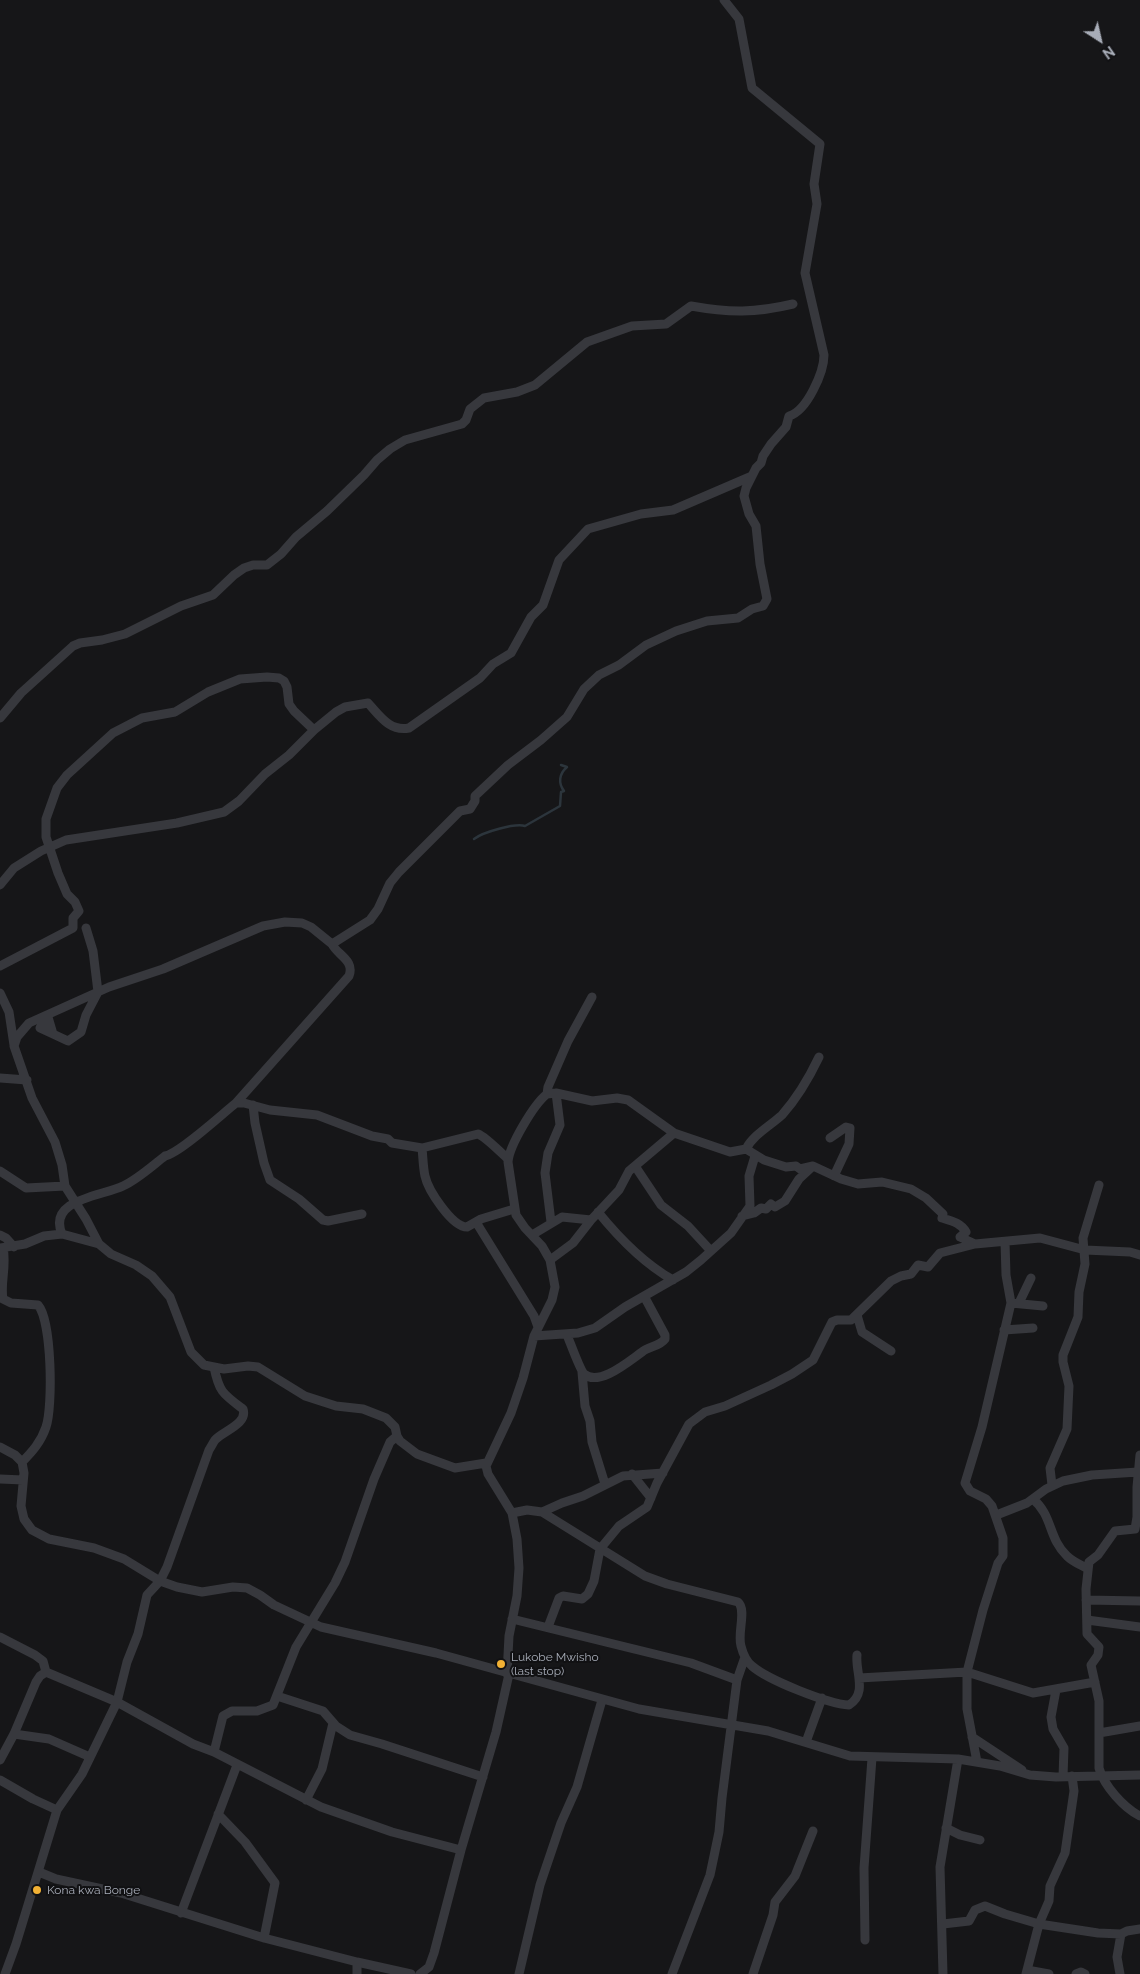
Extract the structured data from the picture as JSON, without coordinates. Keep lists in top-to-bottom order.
{
  "places": ["Lukobe Mwisho (last stop)", "Kona kwa Bonge"],
  "north": "bottom right"
}
